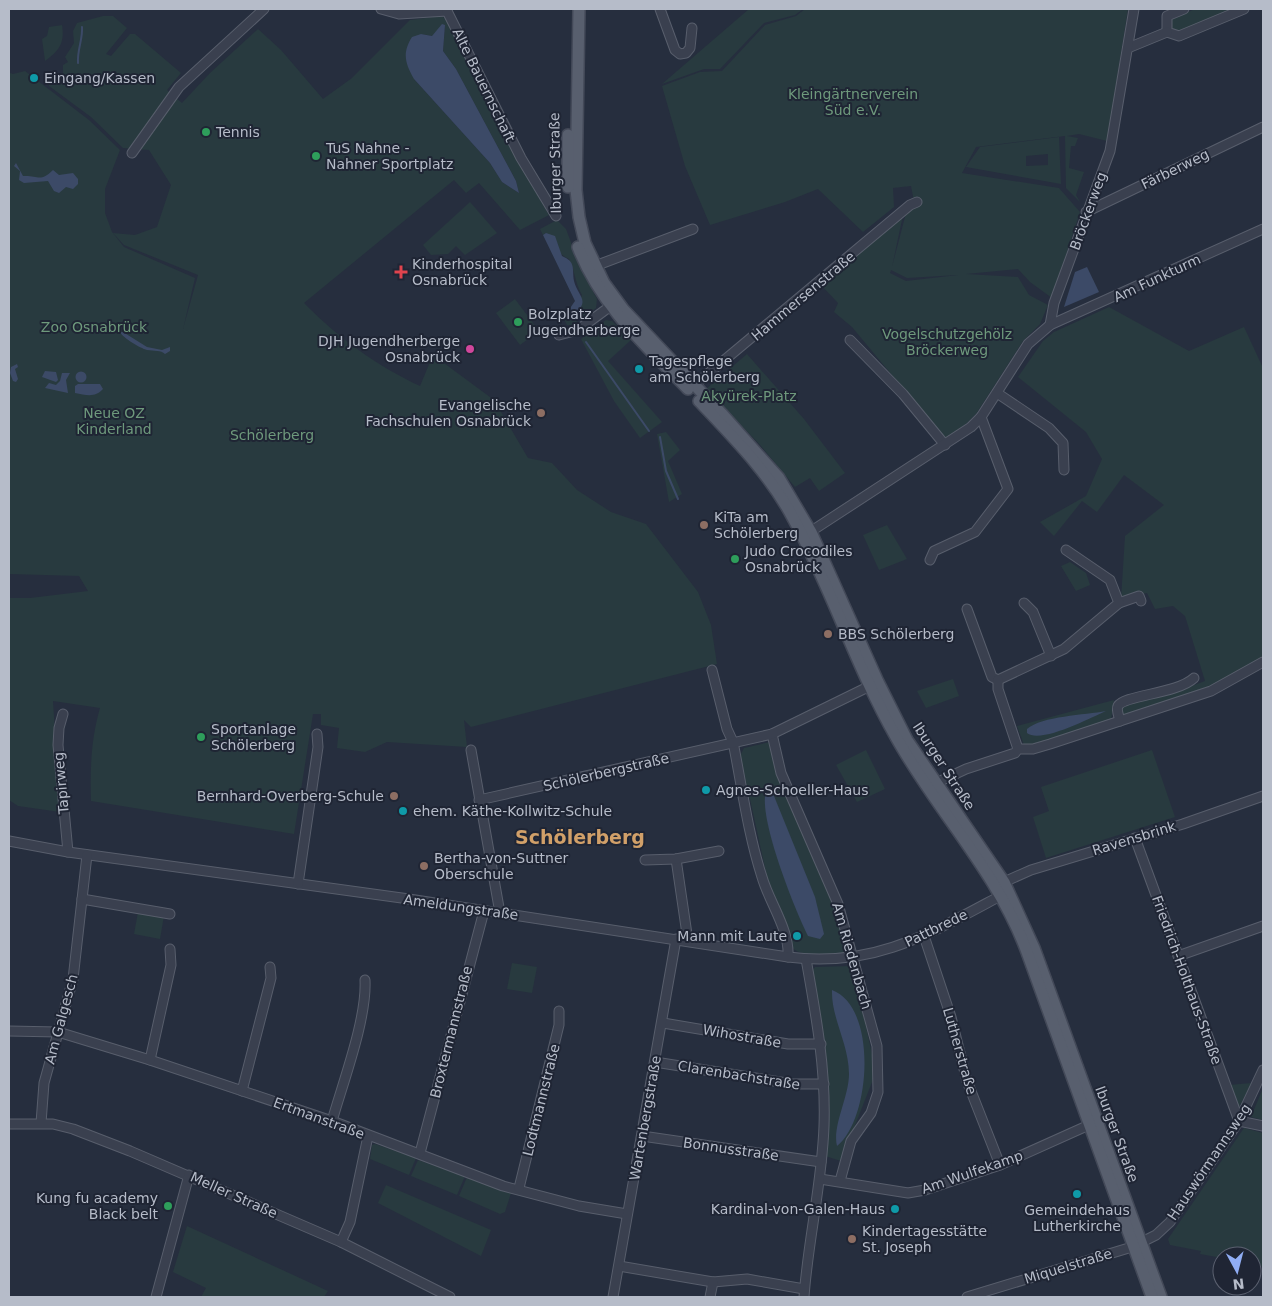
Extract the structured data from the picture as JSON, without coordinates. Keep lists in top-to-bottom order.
{
  "streets": {
    "main road": ["Iburger Straße"],
    "street": [
      "Alte Bauernschaft",
      "Färberweg",
      "Bröckerweg",
      "Am Funkturm",
      "Hammersenstraße",
      "Schölerbergstraße",
      "Tapirweg",
      "Ravensbrink",
      "Ameldungstraße",
      "Pattbrede",
      "Am Riedenbach",
      "Friedrich-Holthaus-Straße",
      "Am Galgesch",
      "Broxtermannstraße",
      "Wihostraße",
      "Lutherstraße",
      "Clarenbachstraße",
      "Lodtmannstraße",
      "Ertmanstraße",
      "Wartenbergstraße",
      "Bonnusstraße",
      "Hauswörmannsweg",
      "Am Wulfekamp",
      "Meller Straße",
      "Miquelstraße"
    ]
  },
  "crossings": [
    ["Iburger Straße", "Hammersenstraße"],
    ["Iburger Straße", "Schölerbergstraße"],
    ["Iburger Straße", "Ravensbrink"],
    ["Iburger Straße", "Pattbrede"],
    ["Iburger Straße", "Hauswörmannsweg"],
    ["Iburger Straße", "Am Wulfekamp"],
    ["Iburger Straße", "Miquelstraße"],
    ["Färberweg", "Bröckerweg"],
    ["Bröckerweg", "Am Funkturm"],
    ["Schölerbergstraße", "Am Riedenbach"],
    ["Tapirweg", "Ameldungstraße"],
    ["Ravensbrink", "Friedrich-Holthaus-Straße"],
    ["Ameldungstraße", "Pattbrede"],
    ["Ameldungstraße", "Am Riedenbach"],
    ["Ameldungstraße", "Am Galgesch"],
    ["Ameldungstraße", "Broxtermannstraße"],
    ["Ameldungstraße", "Wartenbergstraße"],
    ["Pattbrede", "Am Riedenbach"],
    ["Pattbrede", "Lutherstraße"],
    ["Am Riedenbach", "Am Wulfekamp"],
    ["Friedrich-Holthaus-Straße", "Hauswörmannsweg"],
    ["Am Galgesch", "Ertmanstraße"],
    ["Am Galgesch", "Meller Straße"],
    ["Broxtermannstraße", "Ertmanstraße"],
    ["Wihostraße", "Wartenbergstraße"],
    ["Lutherstraße", "Am Wulfekamp"],
    ["Clarenbachstraße", "Wartenbergstraße"],
    ["Lodtmannstraße", "Ertmanstraße"],
    ["Ertmanstraße", "Wartenbergstraße"],
    ["Wartenbergstraße", "Bonnusstraße"],
    ["Hauswörmannsweg", "Miquelstraße"]
  ],
  "districts": ["Schölerberg"],
  "parks": [
    "Kleingärtnerverein Süd e.V.",
    "Zoo Osnabrück",
    "Vogelschutzgehölz Bröckerweg",
    "Akyürek-Platz",
    "Neue OZ Kinderland",
    "Schölerberg"
  ],
  "places": {
    "other": [
      "Eingang/Kassen",
      "Tennis",
      "TuS Nahne - Nahner Sportplatz",
      "Bolzplatz Jugendherberge",
      "DJH Jugendherberge Osnabrück",
      "Tagespflege am Schölerberg",
      "Evangelische Fachschulen Osnabrück",
      "KiTa am Schölerberg",
      "Judo Crocodiles Osnabrück",
      "BBS Schölerberg",
      "Sportanlage Schölerberg",
      "Agnes-Schoeller-Haus",
      "Bernhard-Overberg-Schule",
      "ehem. Käthe-Kollwitz-Schule",
      "Bertha-von-Suttner Oberschule",
      "Mann mit Laute",
      "Gemeindehaus Lutherkirche",
      "Kung fu academy Black belt",
      "Kardinal-von-Galen-Haus",
      "Kindertagesstätte St. Joseph"
    ],
    "health": ["Kinderhospital Osnabrück"]
  },
  "north": "bottom"
}
